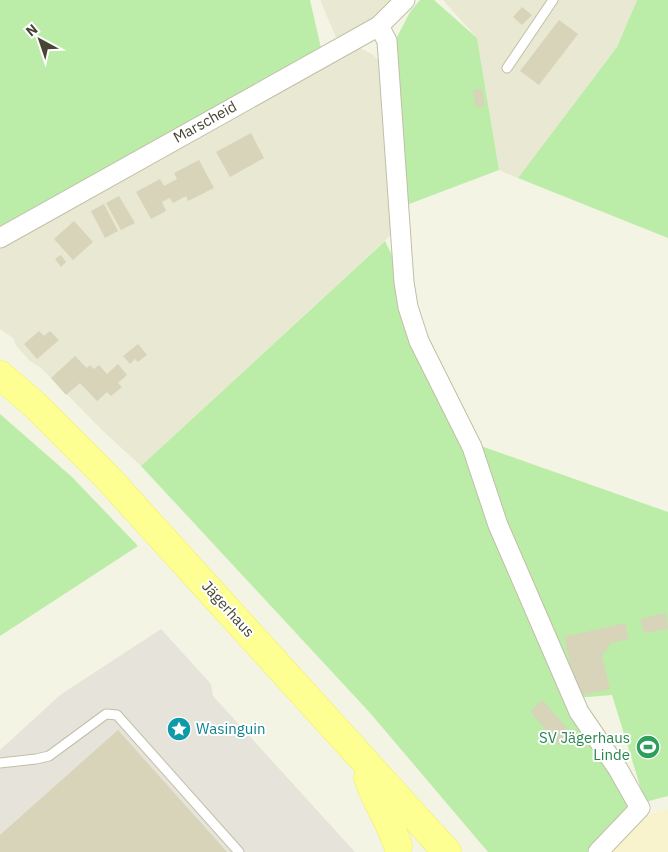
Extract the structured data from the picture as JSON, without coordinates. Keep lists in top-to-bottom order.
{
  "streets": {
    "main road": ["Jägerhaus"],
    "street": ["Marscheid"]
  },
  "places": {
    "place": ["Wasinguin"],
    "sports": ["SV Jägerhaus Linde"]
  },
  "north": "top left"
}
